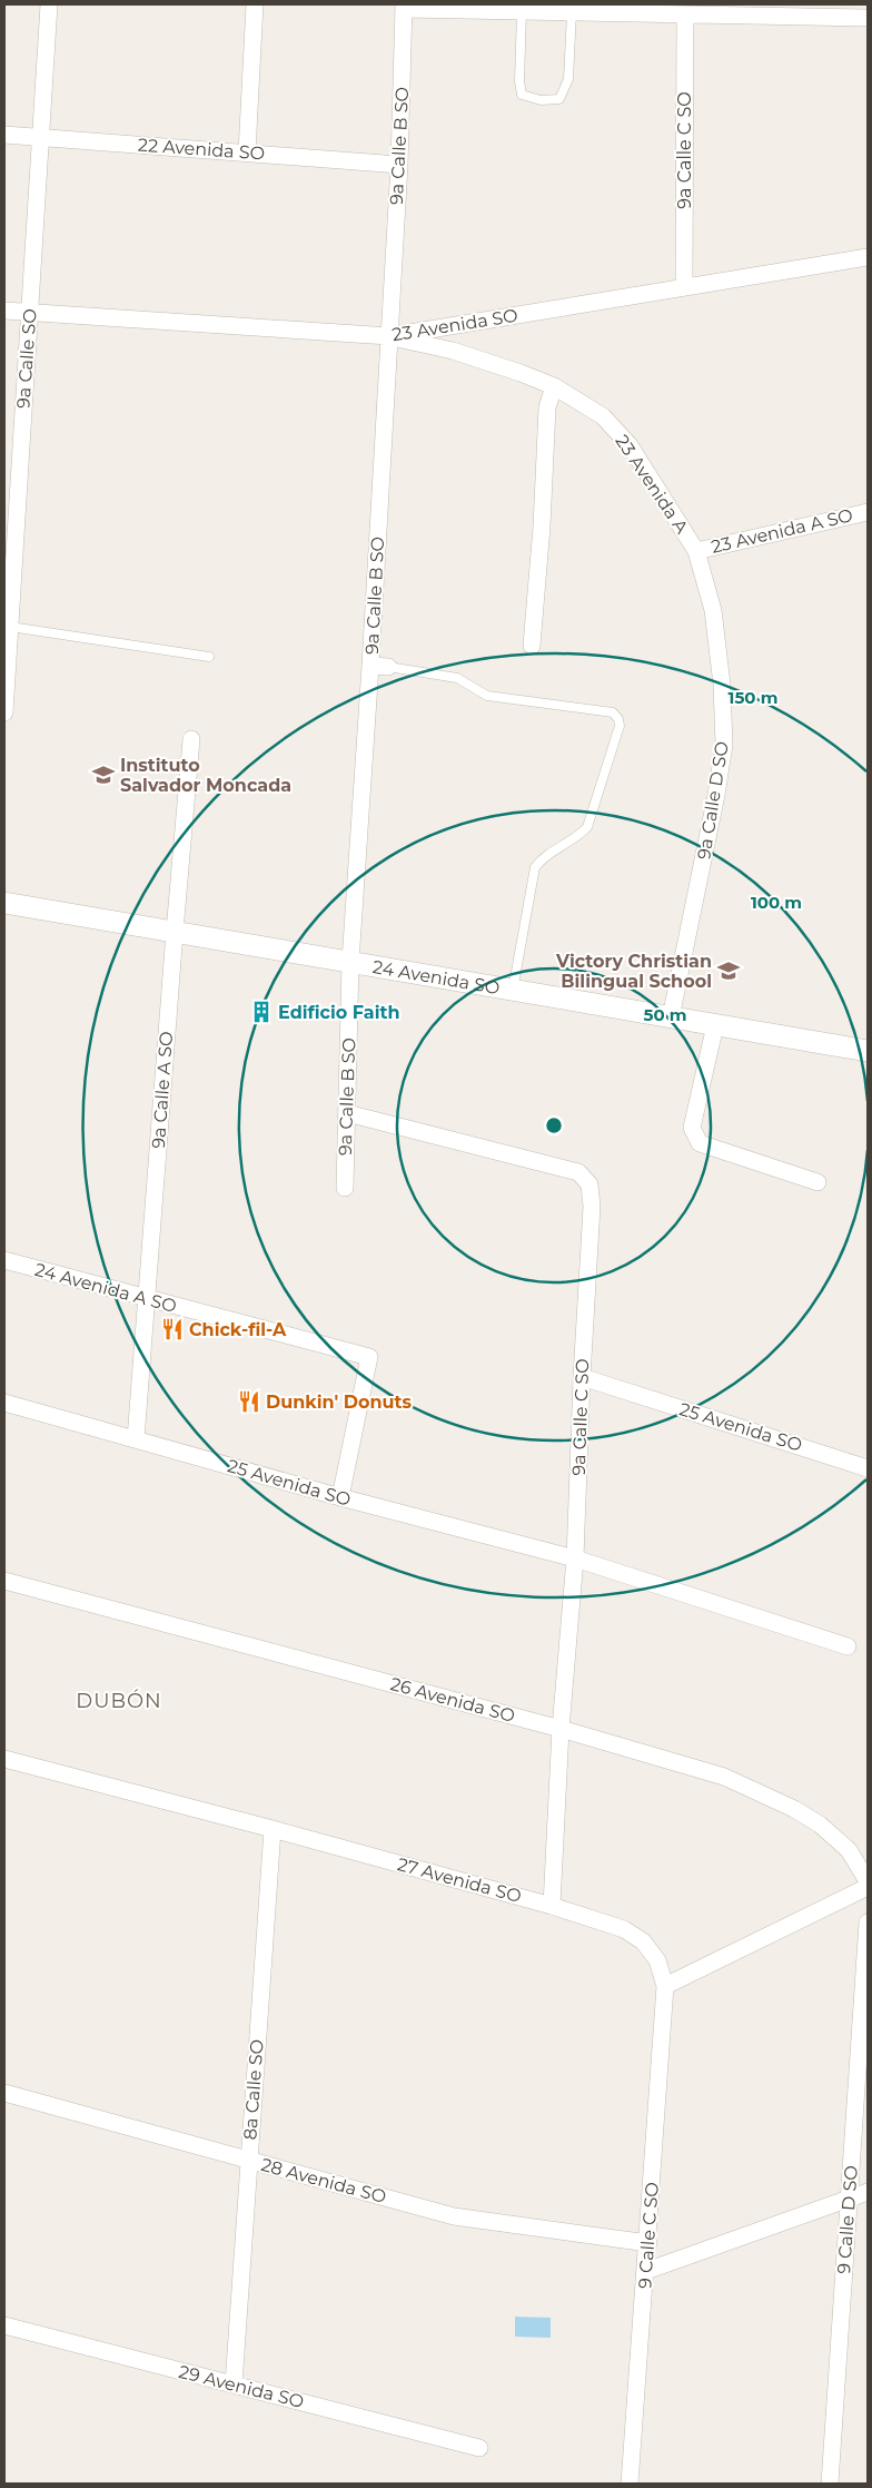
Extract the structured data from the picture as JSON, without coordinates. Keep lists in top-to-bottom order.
{
  "streets": {
    "street": [
      "9a Calle B SO",
      "22 Avenida SO",
      "9a Calle C SO",
      "23 Avenida SO",
      "9a Calle SO",
      "23 Avenida A",
      "23 Avenida A SO",
      "9a Calle D SO",
      "24 Avenida SO",
      "9a Calle A SO",
      "24 Avenida A SO",
      "25 Avenida SO",
      "26 Avenida SO",
      "27 Avenida SO",
      "8a Calle SO",
      "28 Avenida SO",
      "9 Calle D SO",
      "9 Calle C SO",
      "29 Avenida SO"
    ]
  },
  "crossings": [
    ["9a Calle B SO", "22 Avenida SO"],
    ["9a Calle B SO", "9a Calle C SO"],
    ["9a Calle B SO", "23 Avenida SO"],
    ["9a Calle B SO", "23 Avenida A"],
    ["9a Calle B SO", "24 Avenida SO"],
    ["22 Avenida SO", "9a Calle SO"],
    ["9a Calle C SO", "23 Avenida SO"],
    ["9a Calle C SO", "25 Avenida SO"],
    ["9a Calle C SO", "26 Avenida SO"],
    ["9a Calle C SO", "27 Avenida SO"],
    ["23 Avenida SO", "9a Calle SO"],
    ["23 Avenida SO", "23 Avenida A"],
    ["23 Avenida A", "23 Avenida A SO"],
    ["23 Avenida A", "9a Calle D SO"],
    ["23 Avenida A SO", "9a Calle D SO"],
    ["9a Calle D SO", "24 Avenida SO"],
    ["24 Avenida SO", "9a Calle A SO"],
    ["9a Calle A SO", "24 Avenida A SO"],
    ["9a Calle A SO", "25 Avenida SO"],
    ["24 Avenida A SO", "25 Avenida SO"],
    ["27 Avenida SO", "8a Calle SO"],
    ["27 Avenida SO", "9 Calle C SO"],
    ["8a Calle SO", "28 Avenida SO"],
    ["8a Calle SO", "29 Avenida SO"],
    ["28 Avenida SO", "9 Calle C SO"]
  ],
  "districts": ["DUBÓN"],
  "places": {
    "school or university": ["Instituto Salvador Moncada", "Victory Christian Bilingual School"],
    "building": ["Edificio Faith"],
    "restaurant": ["Chick-fil-A", "Dunkin' Donuts"]
  },
  "rings": ["150 m", "100 m", "50 m"]
}
